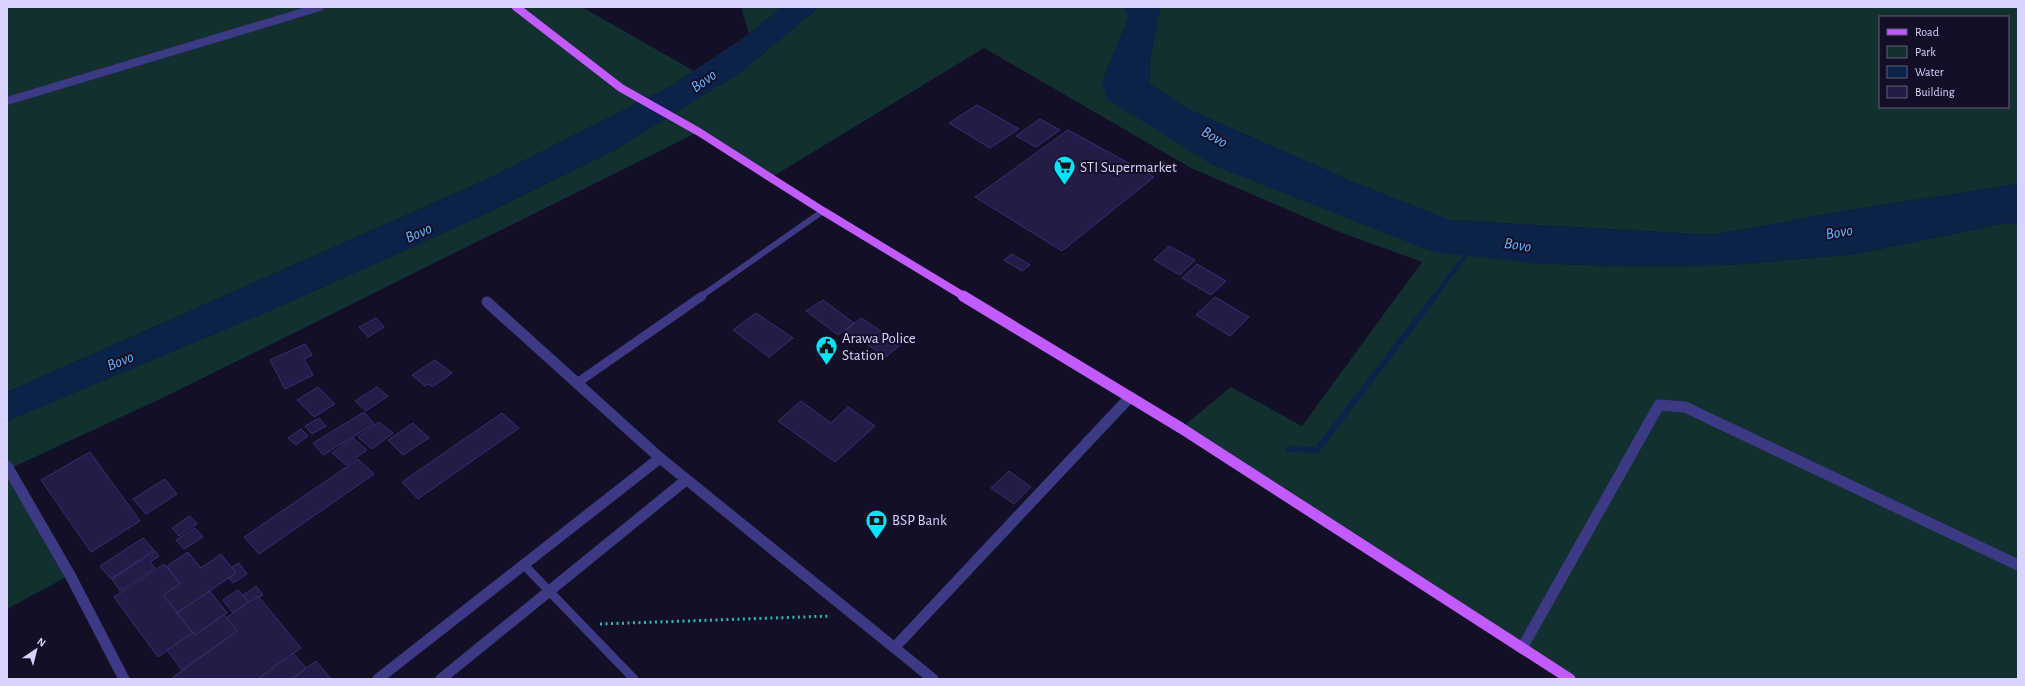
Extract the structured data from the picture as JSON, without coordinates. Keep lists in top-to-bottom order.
{
  "water": ["Bovo"],
  "places": {
    "supermarket": ["STI Supermarket"],
    "public building": ["Arawa Police Station"],
    "bank": ["BSP Bank"]
  },
  "legend": [
    "Road",
    "Park",
    "Water",
    "Building"
  ],
  "north": "top right"
}
